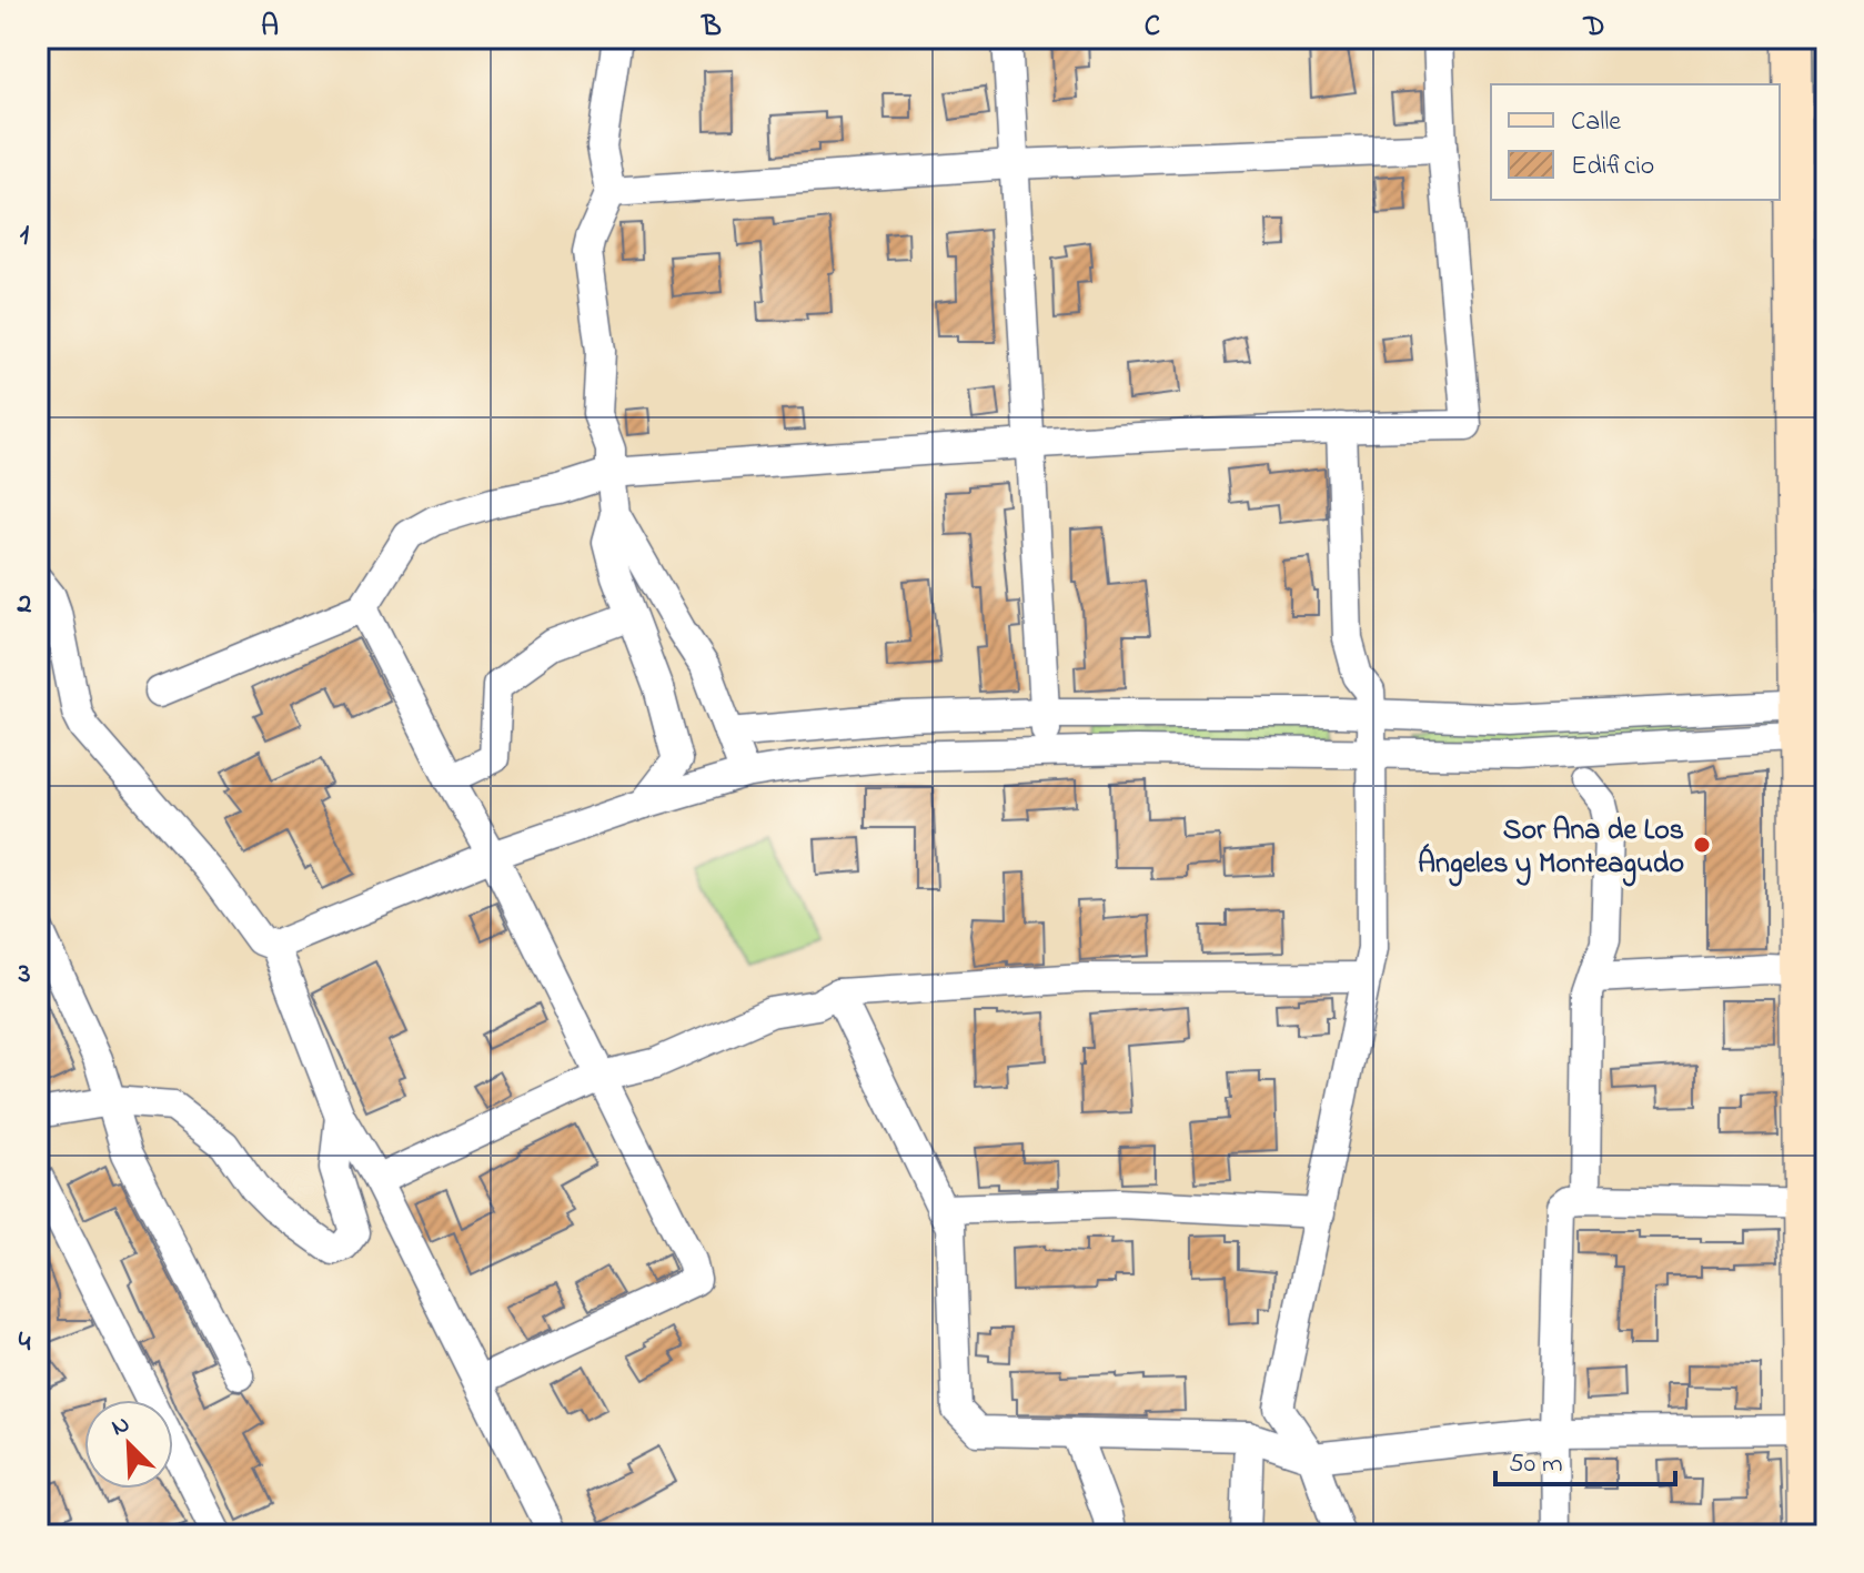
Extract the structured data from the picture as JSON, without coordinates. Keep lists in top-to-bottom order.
{
  "places": ["Sor Ana de Los Ángeles y Monteagudo"],
  "legend": ["Calle", "Edificio"],
  "scale_bar": "50 m",
  "north": "top left",
  "grid": {
    "columns": [
      "A",
      "B",
      "C",
      "D"
    ],
    "rows": [
      "1",
      "2",
      "3",
      "4"
    ]
  }
}
